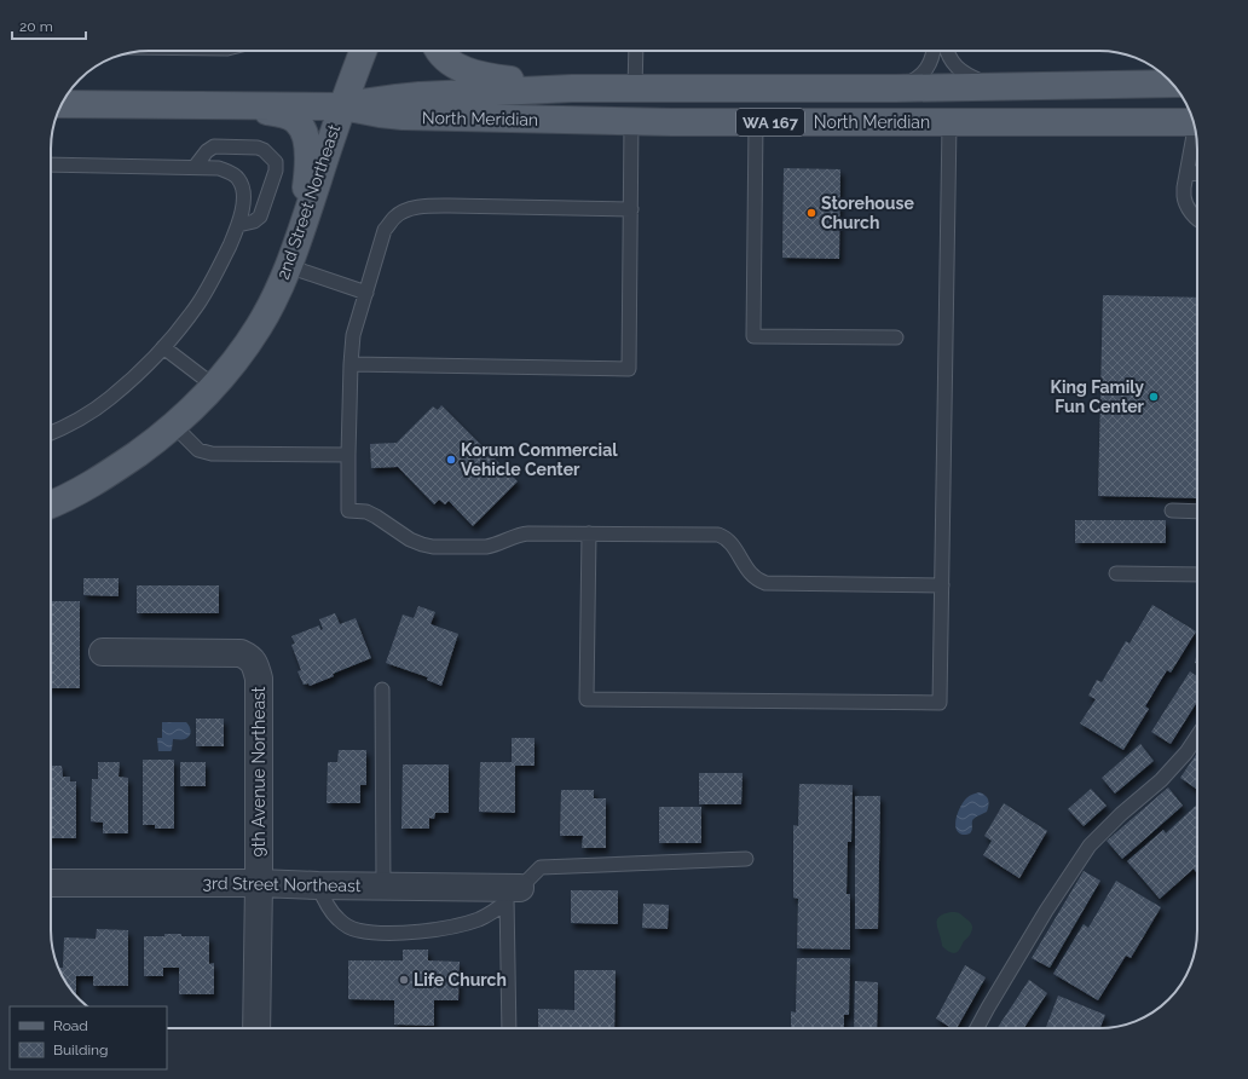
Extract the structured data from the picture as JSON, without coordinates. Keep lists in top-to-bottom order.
{
  "streets": {
    "main road": ["North Meridian", "WA 167", "2nd Street Northeast"],
    "street": ["9th Avenue Northeast", "3rd Street Northeast"]
  },
  "crossings": [
    ["North Meridian", "WA 167"],
    ["North Meridian", "2nd Street Northeast"],
    ["9th Avenue Northeast", "3rd Street Northeast"]
  ],
  "places": [
    "Storehouse Church",
    "King Family Fun Center",
    "Korum Commercial Vehicle Center",
    "Life Church"
  ],
  "legend": ["Road", "Building"],
  "scale_bar": "20 m"
}
